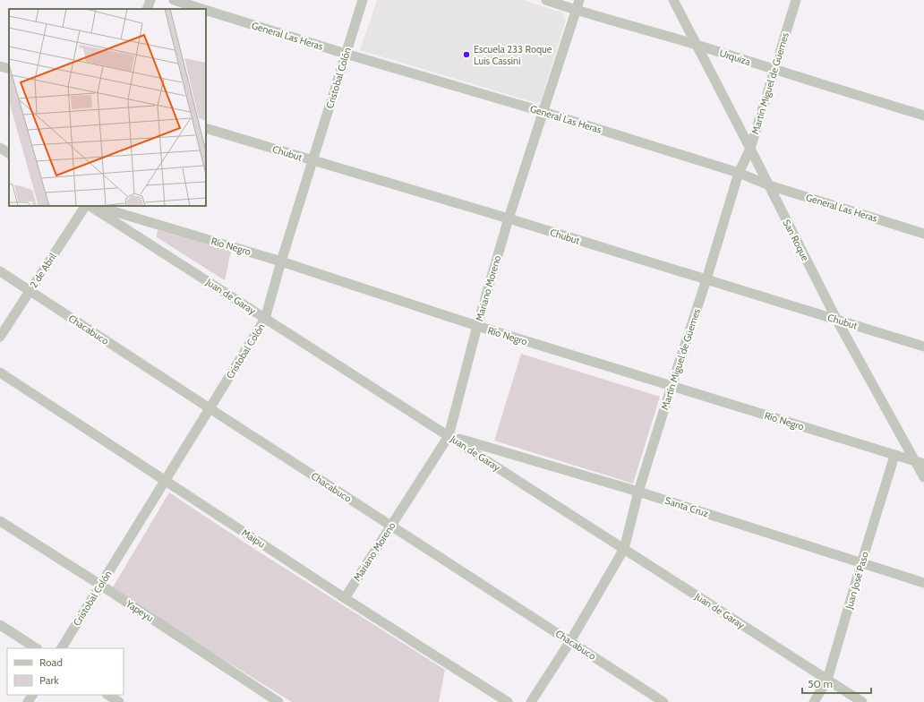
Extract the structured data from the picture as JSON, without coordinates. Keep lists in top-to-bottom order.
{
  "streets": {
    "street": [
      "General Las Heras",
      "Urquiza",
      "Cristobal Colón",
      "Martín Miguel de Güemes",
      "Chubut",
      "San Roque",
      "Río Negro",
      "2 de Abril",
      "Mariano Moreno",
      "Juan de Garay",
      "Chacabuco",
      "Santa Cruz",
      "Maipu",
      "Juan José Paso",
      "Yapeyu"
    ]
  },
  "crossings": [
    ["General Las Heras", "Cristobal Colón"],
    ["General Las Heras", "Martín Miguel de Güemes"],
    ["General Las Heras", "San Roque"],
    ["General Las Heras", "Mariano Moreno"],
    ["Urquiza", "Martín Miguel de Güemes"],
    ["Urquiza", "San Roque"],
    ["Urquiza", "Mariano Moreno"],
    ["Cristobal Colón", "Chubut"],
    ["Cristobal Colón", "Río Negro"],
    ["Cristobal Colón", "Juan de Garay"],
    ["Cristobal Colón", "Chacabuco"],
    ["Cristobal Colón", "Maipu"],
    ["Cristobal Colón", "Yapeyu"],
    ["Martín Miguel de Güemes", "Chubut"],
    ["Martín Miguel de Güemes", "San Roque"],
    ["Martín Miguel de Güemes", "Río Negro"],
    ["Martín Miguel de Güemes", "Juan de Garay"],
    ["Martín Miguel de Güemes", "Chacabuco"],
    ["Martín Miguel de Güemes", "Santa Cruz"],
    ["Chubut", "San Roque"],
    ["Chubut", "Mariano Moreno"],
    ["San Roque", "Río Negro"],
    ["Río Negro", "Mariano Moreno"],
    ["Río Negro", "Juan José Paso"],
    ["2 de Abril", "Chacabuco"],
    ["Mariano Moreno", "Juan de Garay"],
    ["Mariano Moreno", "Chacabuco"],
    ["Mariano Moreno", "Santa Cruz"],
    ["Mariano Moreno", "Maipu"],
    ["Juan de Garay", "Santa Cruz"],
    ["Juan de Garay", "Juan José Paso"],
    ["Santa Cruz", "Juan José Paso"]
  ],
  "places": ["Escuela 233 Roque Luis Cassini"],
  "legend": ["Road", "Park"],
  "scale_bar": "50 m"
}
